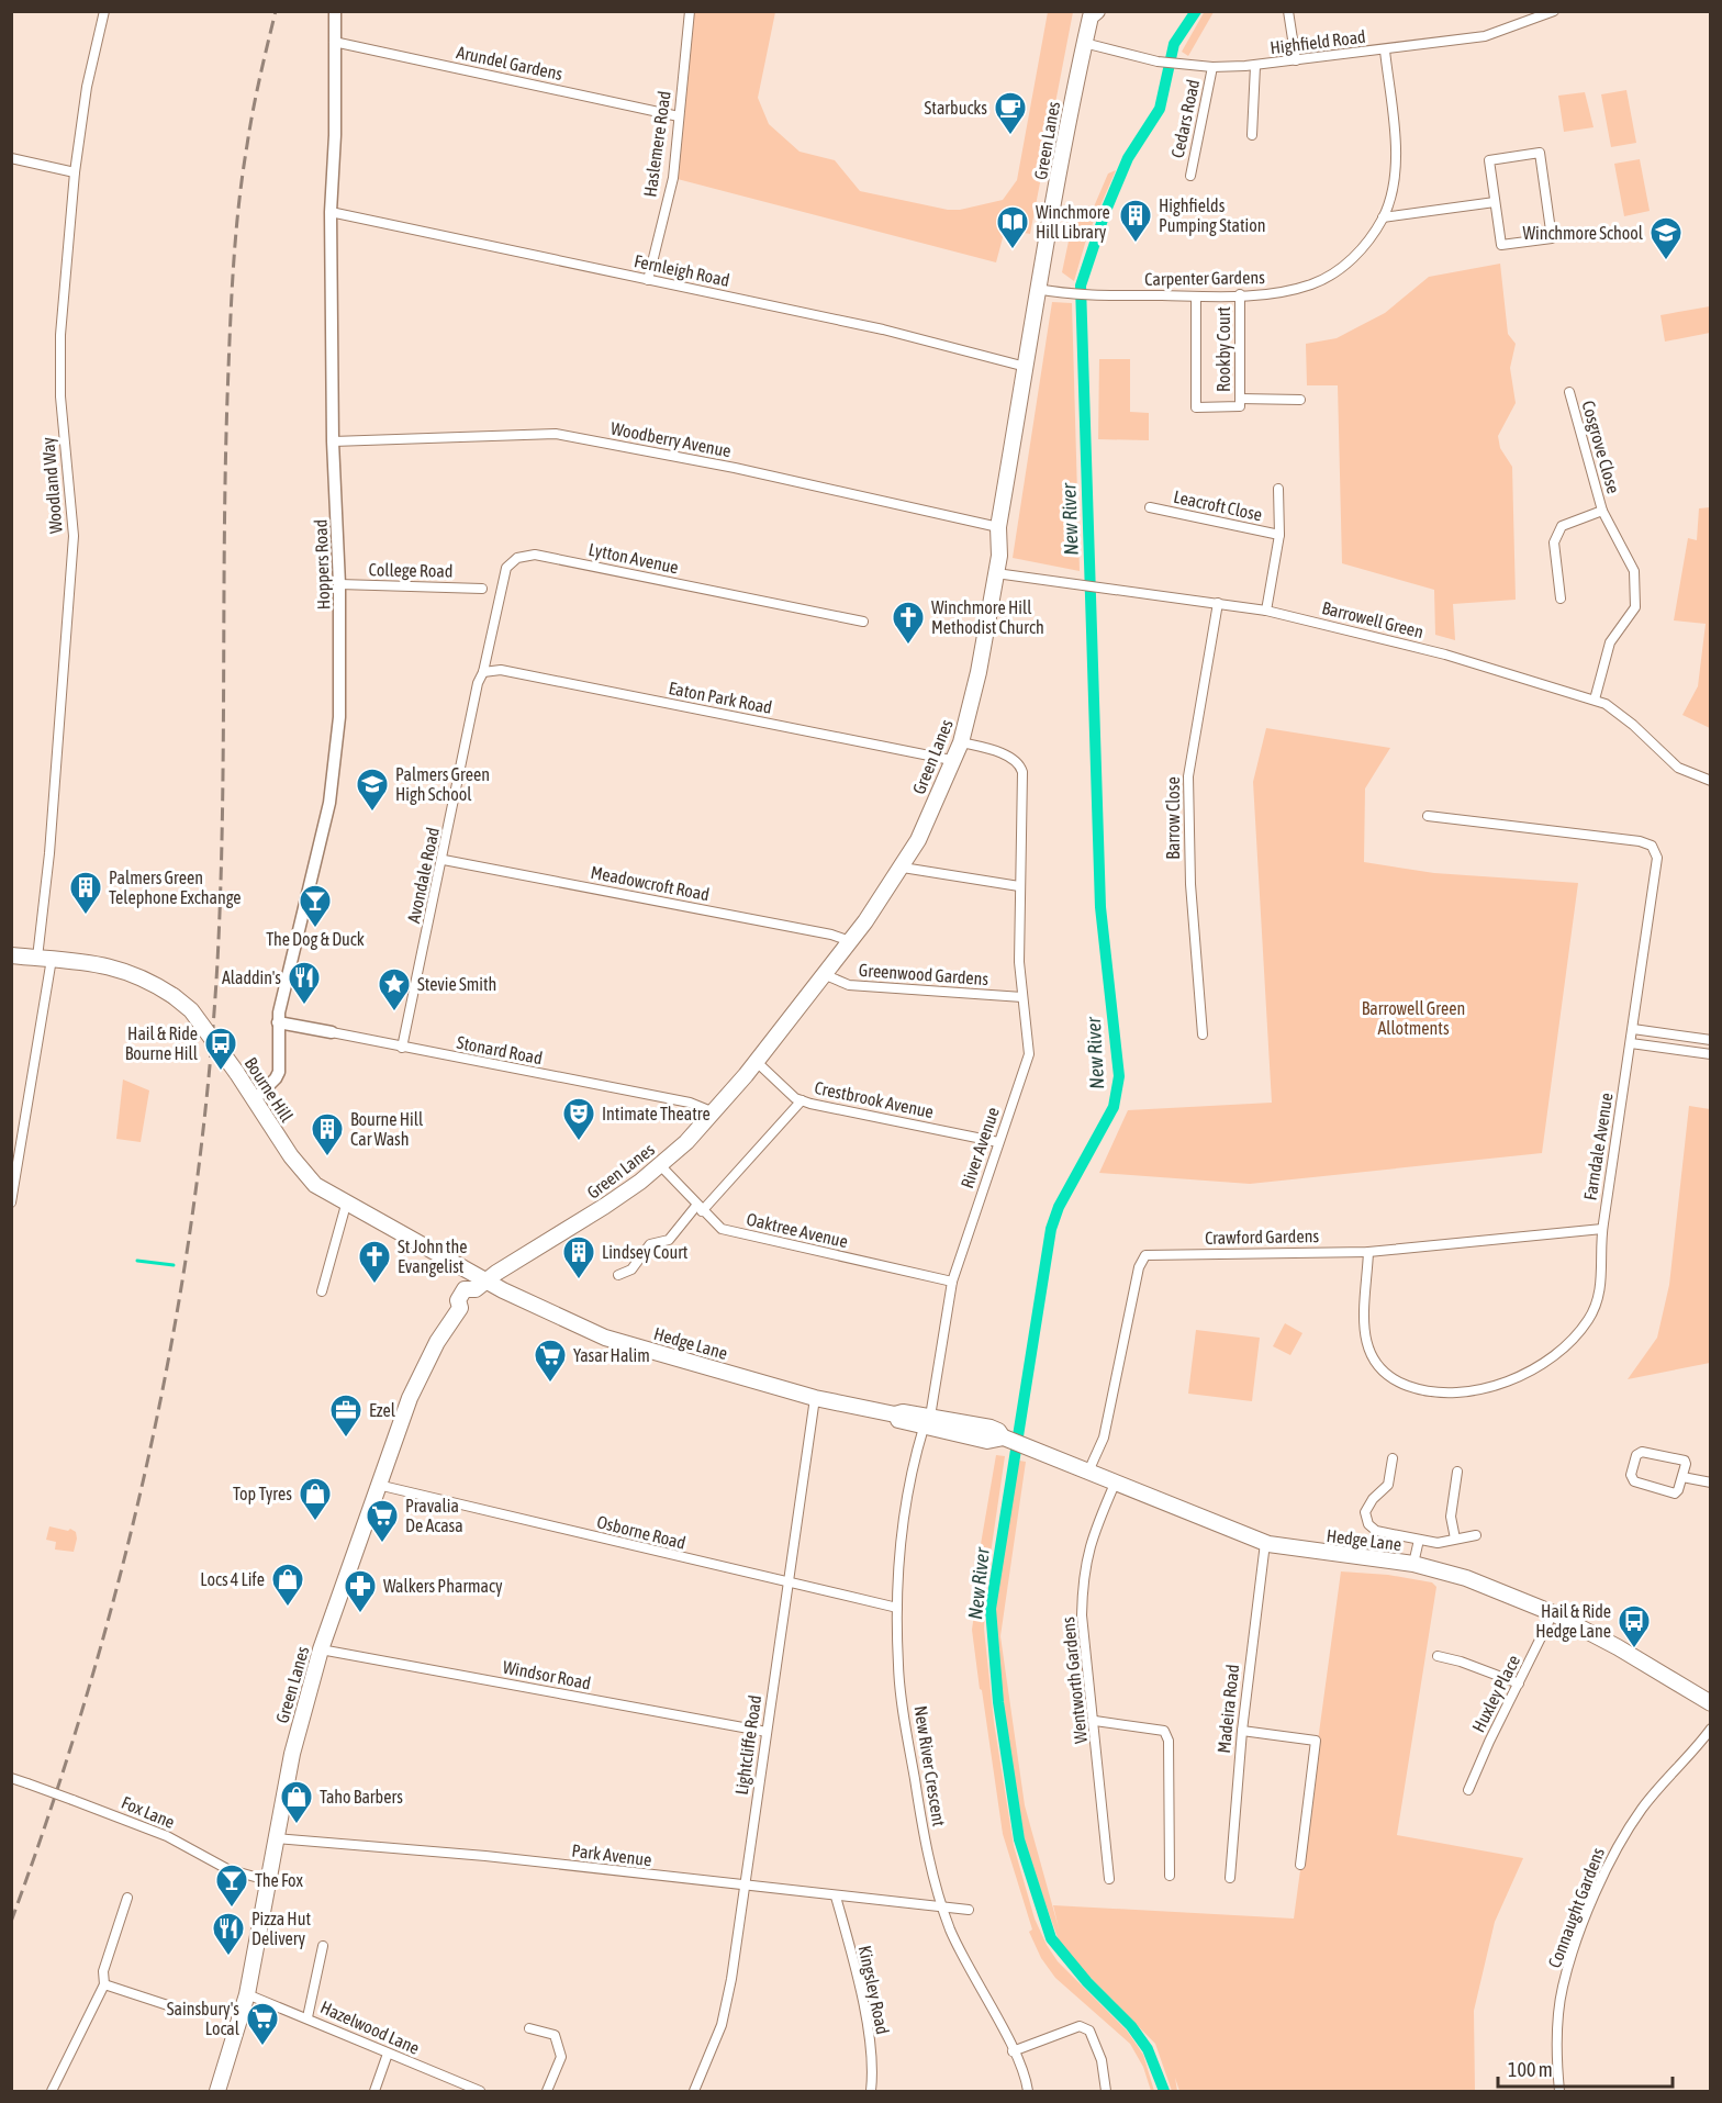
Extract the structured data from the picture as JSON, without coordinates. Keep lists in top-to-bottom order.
{
  "streets": {
    "main road": ["Green Lanes", "Bourne Hill", "Hedge Lane"],
    "street": [
      "Highfield Road",
      "Arundel Gardens",
      "Cedars Road",
      "Haslemere Road",
      "Fernleigh Road",
      "Carpenter Gardens",
      "Rookby Court",
      "Woodberry Avenue",
      "Cosgrove Close",
      "Woodland Way",
      "Leacroft Close",
      "Lytton Avenue",
      "Hoppers Road",
      "College Road",
      "Barrowell Green",
      "Eaton Park Road",
      "Barrow Close",
      "Avondale Road",
      "Meadowcroft Road",
      "Greenwood Gardens",
      "Stonard Road",
      "Crestbrook Avenue",
      "Farndale Avenue",
      "River Avenue",
      "Oaktree Avenue",
      "Crawford Gardens",
      "Osborne Road",
      "Windsor Road",
      "Wentworth Gardens",
      "Huxley Place",
      "Madeira Road",
      "Lightcliffe Road",
      "New River Crescent",
      "Fox Lane",
      "Park Avenue",
      "Connaught Gardens",
      "Kingsley Road",
      "Hazelwood Lane"
    ]
  },
  "crossings": [
    ["Highfield Road", "Cedars Road"],
    ["Highfield Road", "Green Lanes"],
    ["Highfield Road", "Carpenter Gardens"],
    ["Arundel Gardens", "Haslemere Road"],
    ["Arundel Gardens", "Hoppers Road"],
    ["Green Lanes", "Fernleigh Road"],
    ["Green Lanes", "Carpenter Gardens"],
    ["Green Lanes", "Woodberry Avenue"],
    ["Green Lanes", "Barrowell Green"],
    ["Green Lanes", "Eaton Park Road"],
    ["Green Lanes", "Meadowcroft Road"],
    ["Green Lanes", "Greenwood Gardens"],
    ["Green Lanes", "Stonard Road"],
    ["Green Lanes", "Bourne Hill"],
    ["Green Lanes", "Crestbrook Avenue"],
    ["Green Lanes", "River Avenue"],
    ["Green Lanes", "Oaktree Avenue"],
    ["Green Lanes", "Hedge Lane"],
    ["Green Lanes", "Osborne Road"],
    ["Green Lanes", "Windsor Road"],
    ["Green Lanes", "Fox Lane"],
    ["Green Lanes", "Park Avenue"],
    ["Green Lanes", "Hazelwood Lane"],
    ["Haslemere Road", "Fernleigh Road"],
    ["Fernleigh Road", "Hoppers Road"],
    ["Carpenter Gardens", "Rookby Court"],
    ["Woodberry Avenue", "Hoppers Road"],
    ["Cosgrove Close", "Barrowell Green"],
    ["Woodland Way", "Bourne Hill"],
    ["Lytton Avenue", "Eaton Park Road"],
    ["Lytton Avenue", "Avondale Road"],
    ["Hoppers Road", "College Road"],
    ["Hoppers Road", "Stonard Road"],
    ["Hoppers Road", "Bourne Hill"],
    ["Barrowell Green", "Barrow Close"],
    ["Eaton Park Road", "Avondale Road"],
    ["Avondale Road", "Meadowcroft Road"],
    ["Avondale Road", "Stonard Road"],
    ["Greenwood Gardens", "River Avenue"],
    ["Bourne Hill", "Hedge Lane"],
    ["Crestbrook Avenue", "River Avenue"],
    ["Farndale Avenue", "Crawford Gardens"],
    ["River Avenue", "Oaktree Avenue"],
    ["River Avenue", "Hedge Lane"],
    ["River Avenue", "New River Crescent"],
    ["Crawford Gardens", "Hedge Lane"],
    ["Hedge Lane", "Wentworth Gardens"],
    ["Hedge Lane", "Huxley Place"],
    ["Hedge Lane", "Madeira Road"],
    ["Hedge Lane", "Lightcliffe Road"],
    ["Hedge Lane", "New River Crescent"],
    ["Osborne Road", "Lightcliffe Road"],
    ["Osborne Road", "New River Crescent"],
    ["Windsor Road", "Lightcliffe Road"],
    ["Lightcliffe Road", "Park Avenue"],
    ["New River Crescent", "Park Avenue"],
    ["Park Avenue", "Kingsley Road"]
  ],
  "water": ["New River"],
  "parks": ["Barrowell Green Allotments"],
  "places": {
    "cafe": ["Starbucks"],
    "building": [
      "Highfields Pumping Station",
      "Palmers Green Telephone Exchange",
      "Bourne Hill Car Wash",
      "Lindsey Court"
    ],
    "library": ["Winchmore Hill Library"],
    "school or university": ["Winchmore School", "Palmers Green High School"],
    "church": ["Winchmore Hill Methodist Church", "St John the Evangelist"],
    "bar": ["The Dog & Duck", "The Fox"],
    "restaurant": ["Aladdin's", "Pizza Hut Delivery"],
    "place": ["Stevie Smith"],
    "bus stop": ["Hail & Ride Bourne Hill", "Hail & Ride Hedge Lane"],
    "theatre": ["Intimate Theatre"],
    "supermarket": ["Yasar Halim", "Pravalia De Acasa", "Sainsbury's Local"],
    "office": ["Ezel"],
    "shop": ["Top Tyres", "Locs 4 Life", "Taho Barbers"],
    "pharmacy": ["Walkers Pharmacy"]
  },
  "scale_bar": "100 m"
}
